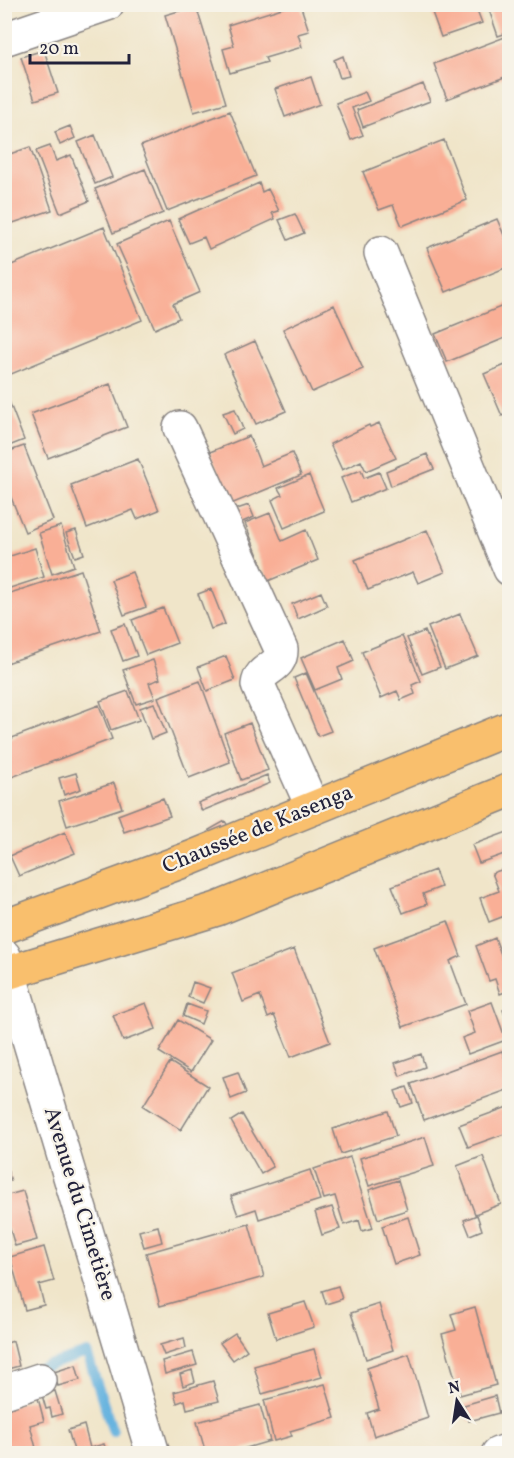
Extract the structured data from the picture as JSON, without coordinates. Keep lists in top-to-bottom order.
{
  "streets": {
    "main road": ["Chaussée de Kasenga"],
    "street": ["Avenue du Cimetière"]
  },
  "scale_bar": "20 m",
  "north": "top"
}
